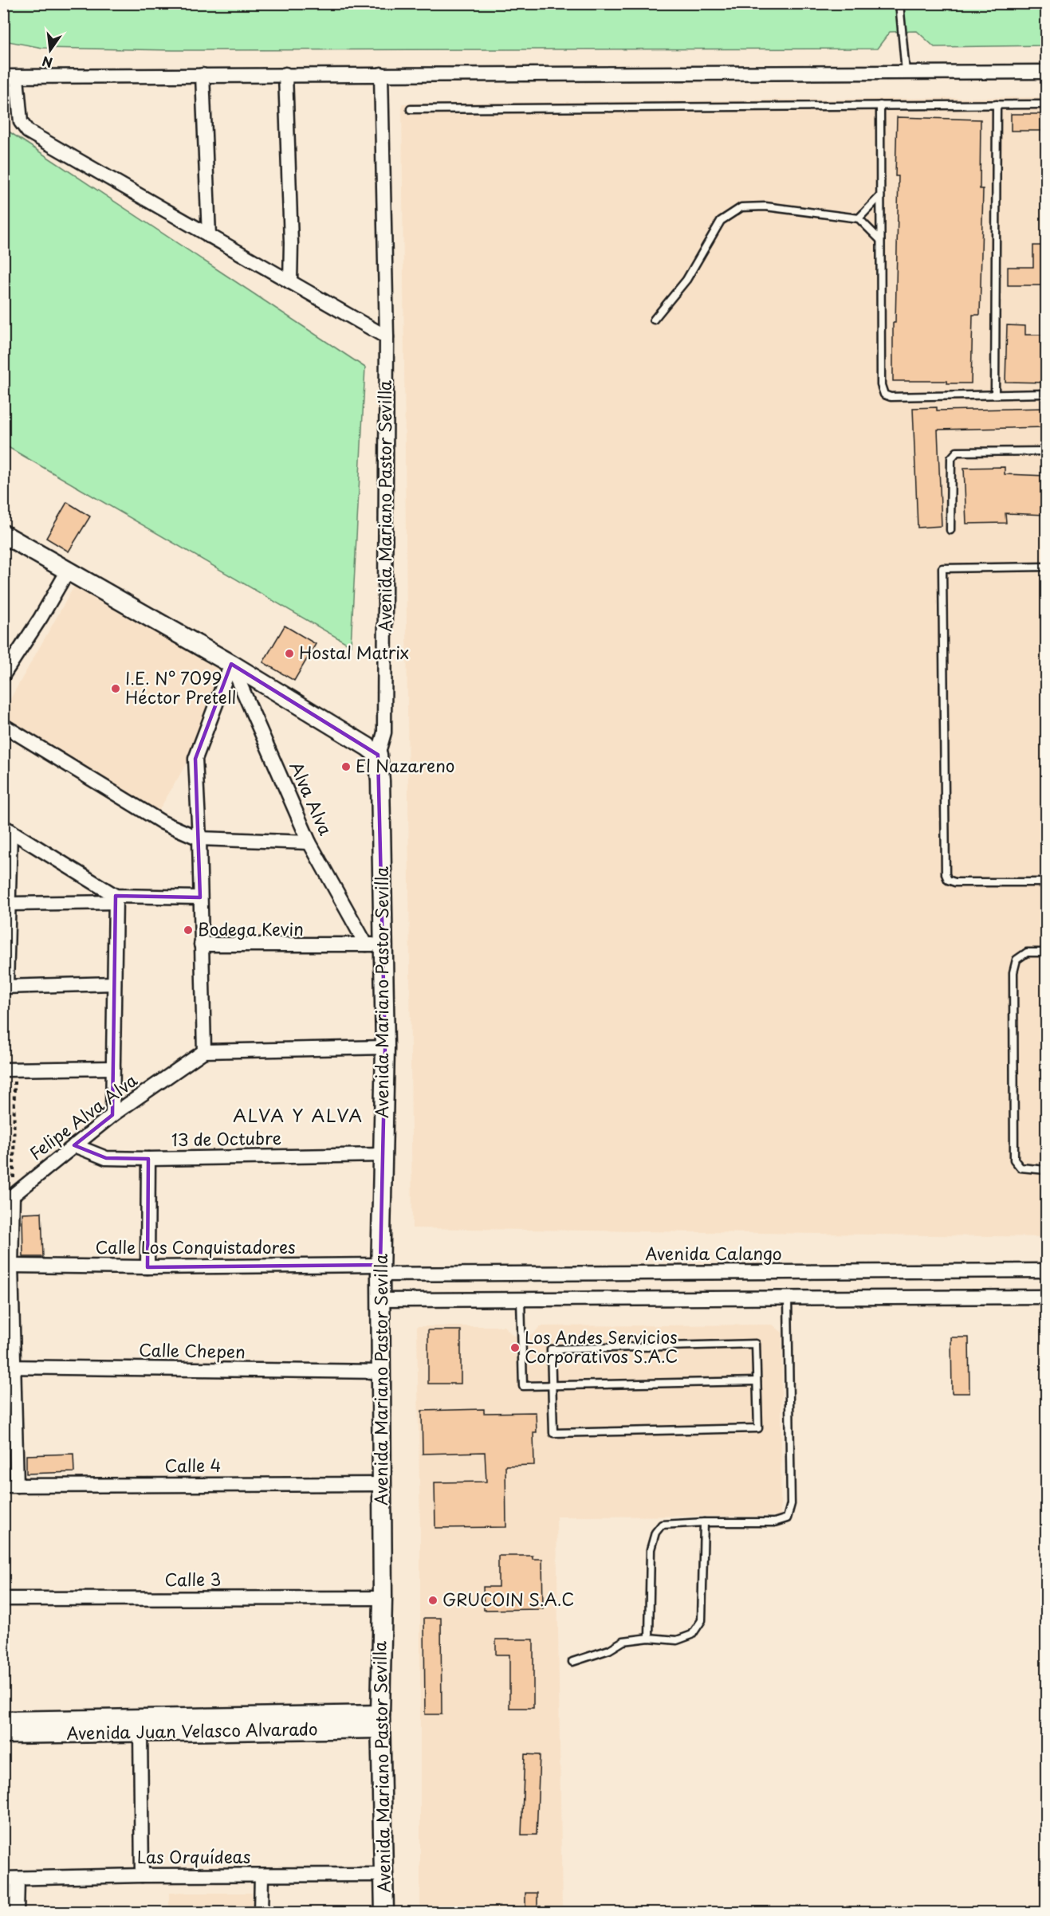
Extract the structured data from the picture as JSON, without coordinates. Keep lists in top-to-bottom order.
{
  "streets": {
    "street": [
      "Avenida Mariano Pastor Sevilla",
      "Alva Alva",
      "Felipe Alva Alva",
      "13 de Octubre",
      "Calle Los Conquistadores",
      "Avenida Calango",
      "Calle Chepen",
      "Calle 4",
      "Calle 3",
      "Avenida Juan Velasco Alvarado",
      "Las Orquídeas"
    ]
  },
  "crossings": [
    ["Avenida Mariano Pastor Sevilla", "Alva Alva"],
    ["Avenida Mariano Pastor Sevilla", "13 de Octubre"],
    ["Avenida Mariano Pastor Sevilla", "Calle Los Conquistadores"],
    ["Avenida Mariano Pastor Sevilla", "Avenida Calango"],
    ["Avenida Mariano Pastor Sevilla", "Calle Chepen"],
    ["Avenida Mariano Pastor Sevilla", "Calle 4"],
    ["Avenida Mariano Pastor Sevilla", "Calle 3"],
    ["Avenida Mariano Pastor Sevilla", "Avenida Juan Velasco Alvarado"],
    ["Avenida Mariano Pastor Sevilla", "Las Orquídeas"],
    ["Felipe Alva Alva", "13 de Octubre"],
    ["Calle Los Conquistadores", "Avenida Calango"]
  ],
  "districts": ["ALVA Y ALVA"],
  "places": [
    "Hostal Matrix",
    "I.E. N° 7099 Héctor Pretell",
    "El Nazareno",
    "Bodega Kevin",
    "Los Andes Servicios Corporativos S.A.C",
    "GRUCOIN S.A.C"
  ],
  "north": "bottom"
}
